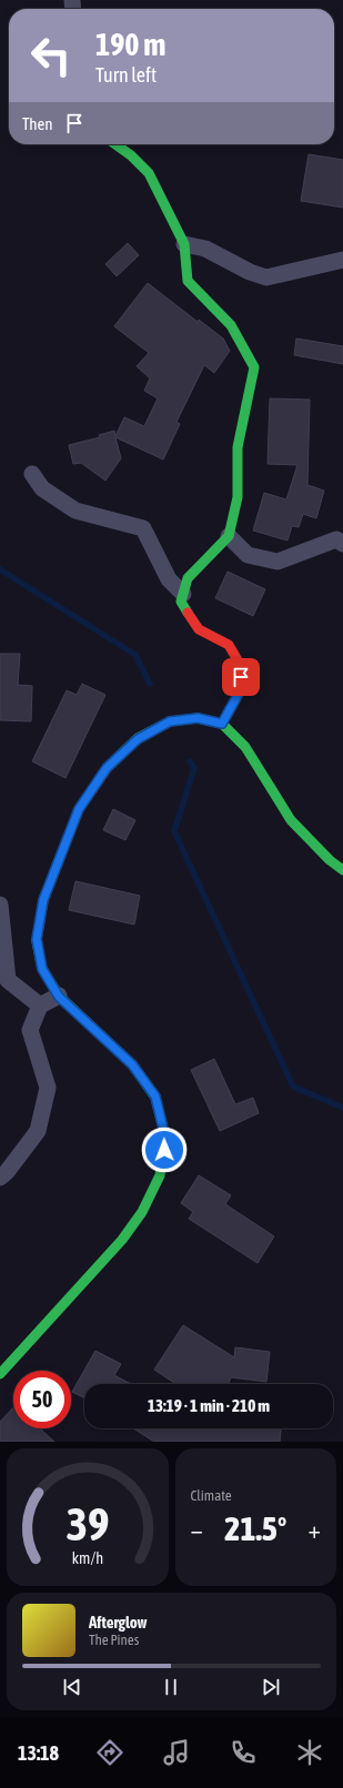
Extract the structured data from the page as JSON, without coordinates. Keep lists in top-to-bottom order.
{
  "page": {
    "turn": ["190 m", "Turn left"],
    "then": "Then",
    "limit": "50",
    "trip": "13:19 · 1 min · 210 m",
    "tile": "Climate",
    "heat": ["−", "21.5°", "+"],
    "song": ["Afterglow", "The Pines"],
    "tabs": "13:18",
    "gauge": ["39", "km/h"]
  }
}
